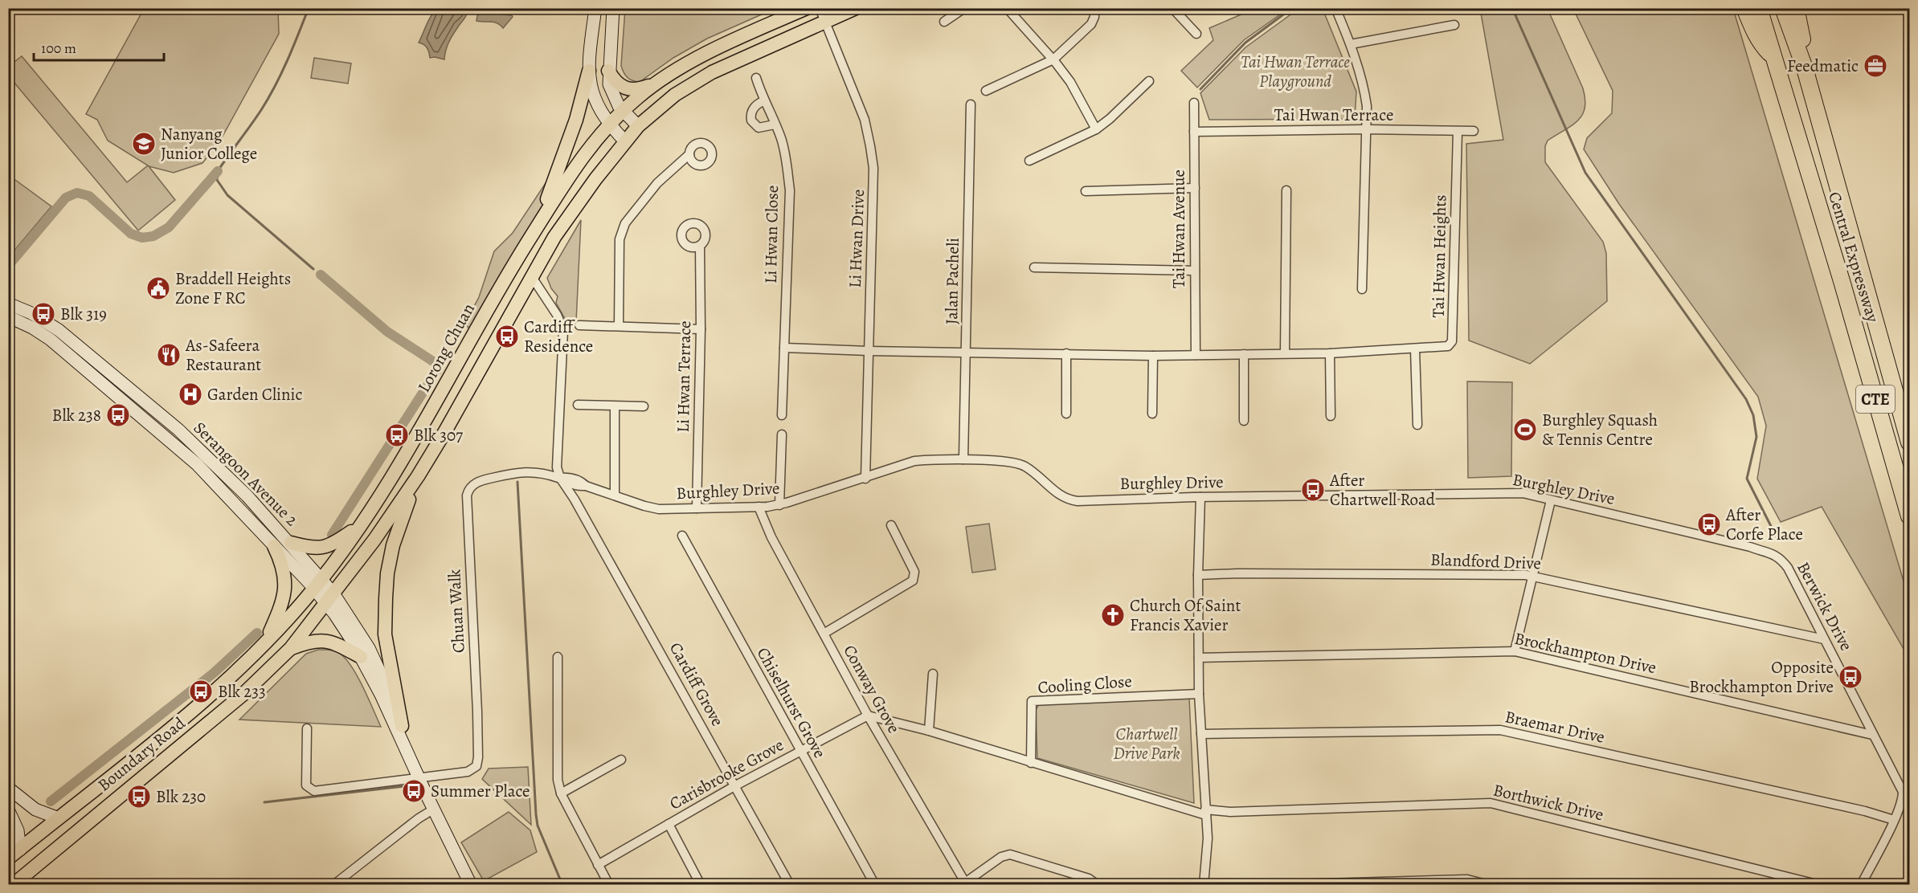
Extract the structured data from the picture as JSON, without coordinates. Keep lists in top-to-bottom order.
{
  "streets": {
    "highway": ["Central Expressway", "CTE"],
    "main road": ["Lorong Chuan", "Serangoon Avenue 2", "Boundary Road"],
    "street": [
      "Tai Hwan Terrace",
      "Tai Hwan Avenue",
      "Li Hwan Close",
      "Li Hwan Drive",
      "Tai Hwan Heights",
      "Jalan Pacheli",
      "Li Hwan Terrace",
      "Burghley Drive",
      "Blandford Drive",
      "Berwick Drive",
      "Chuan Walk",
      "Brockhampton Drive",
      "Cardiff Grove",
      "Cooling Close",
      "Conway Grove",
      "Chiselhurst Grove",
      "Braemar Drive",
      "Carisbrooke Grove",
      "Borthwick Drive"
    ]
  },
  "crossings": [
    ["Tai Hwan Terrace", "Tai Hwan Avenue"],
    ["Tai Hwan Terrace", "Tai Hwan Heights"],
    ["Tai Hwan Avenue", "Tai Hwan Heights"],
    ["Li Hwan Drive", "Tai Hwan Heights"],
    ["Li Hwan Drive", "Burghley Drive"],
    ["Tai Hwan Heights", "Jalan Pacheli"],
    ["Jalan Pacheli", "Burghley Drive"],
    ["Lorong Chuan", "Serangoon Avenue 2"],
    ["Lorong Chuan", "Boundary Road"],
    ["Li Hwan Terrace", "Burghley Drive"],
    ["Serangoon Avenue 2", "Boundary Road"],
    ["Burghley Drive", "Berwick Drive"],
    ["Burghley Drive", "Chuan Walk"],
    ["Burghley Drive", "Cardiff Grove"],
    ["Burghley Drive", "Conway Grove"],
    ["Blandford Drive", "Berwick Drive"],
    ["Berwick Drive", "Brockhampton Drive"],
    ["Berwick Drive", "Braemar Drive"],
    ["Chuan Walk", "Cardiff Grove"],
    ["Cardiff Grove", "Carisbrooke Grove"],
    ["Conway Grove", "Carisbrooke Grove"],
    ["Chiselhurst Grove", "Carisbrooke Grove"]
  ],
  "parks": ["Tai Hwan Terrace Playground", "Chartwell Drive Park"],
  "places": {
    "office": ["Feedmatic"],
    "school or university": ["Nanyang Junior College"],
    "public building": ["Braddell Heights Zone F RC"],
    "bus stop": [
      "Blk 319",
      "Cardiff Residence",
      "Blk 238",
      "Blk 307",
      "After Chartwell Road",
      "After Corfe Place",
      "Opposite Brockhampton Drive",
      "Blk 233",
      "Summer Place",
      "Blk 230"
    ],
    "restaurant": ["As-Safeera Restaurant"],
    "hospital": ["Garden Clinic"],
    "sports": ["Burghley Squash & Tennis Centre"],
    "church": ["Church Of Saint Francis Xavier"]
  },
  "scale_bar": "100 m"
}
